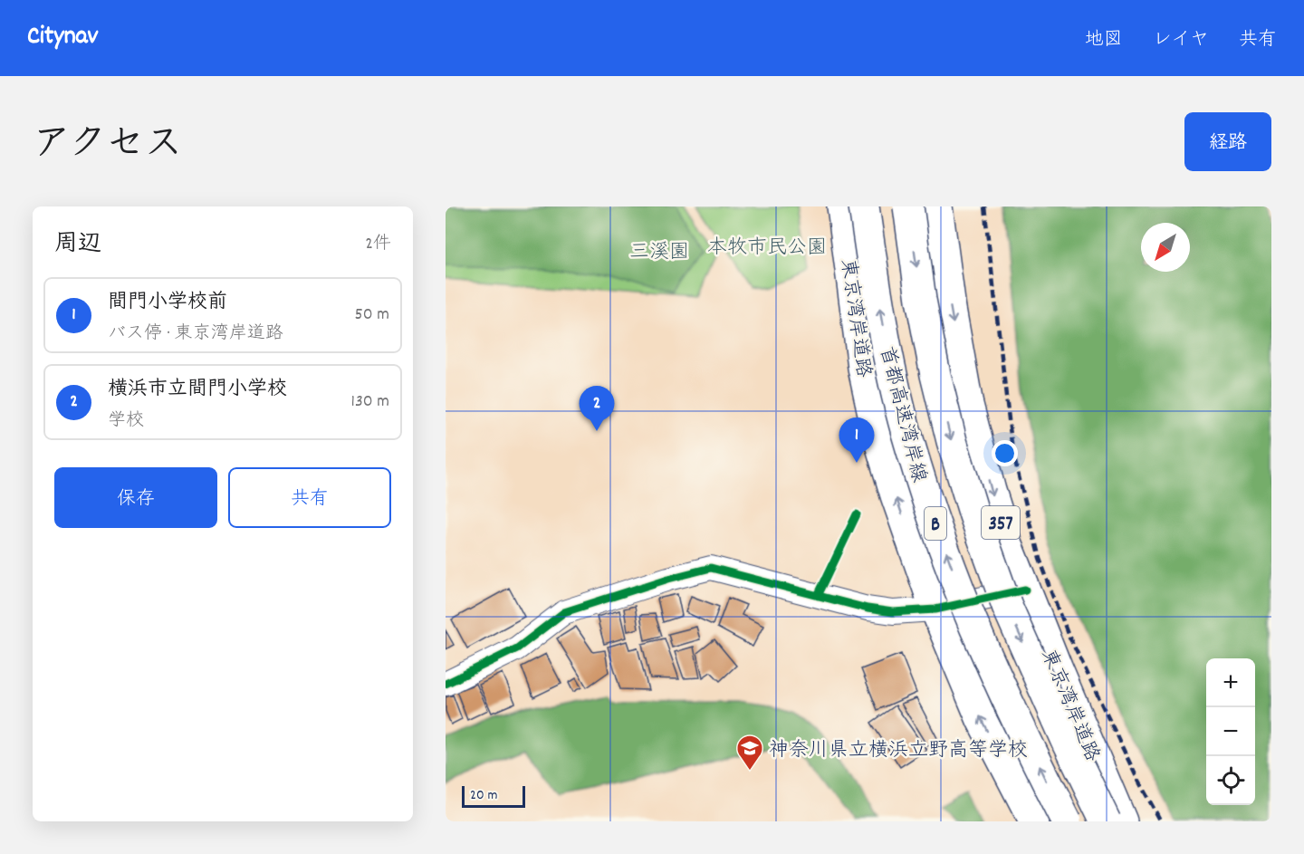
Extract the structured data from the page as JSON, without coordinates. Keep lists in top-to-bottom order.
{
  "streets": {
    "highway": [
      "東京湾岸道路",
      "首都高速湾岸線",
      "357",
      "B"
    ]
  },
  "parks": ["本牧市民公園", "三溪園"],
  "places": {
    "school or university": ["神奈川県立横浜立野高等学校"]
  },
  "scale_bar": "20 m",
  "north": "bottom left",
  "page": {
    "header": "Citynav",
    "nav": ["地図", "レイヤ", "共有"],
    "title": "アクセス",
    "buttons": [
      "経路",
      ["保存", "共有"]
    ],
    "heading": ["周辺", "2件"],
    "list": [
      {
        "mark": "1",
        "name": "間門小学校前",
        "note": "バス停 · 東京湾岸道路",
        "value": "50 m"
      },
      {
        "mark": "2",
        "name": "横浜市立間門小学校",
        "note": "学校",
        "value": "130 m"
      }
    ],
    "pins": ["2", "1"],
    "map_buttons": ["+", "−"],
    "scale": "20 m"
  }
}
